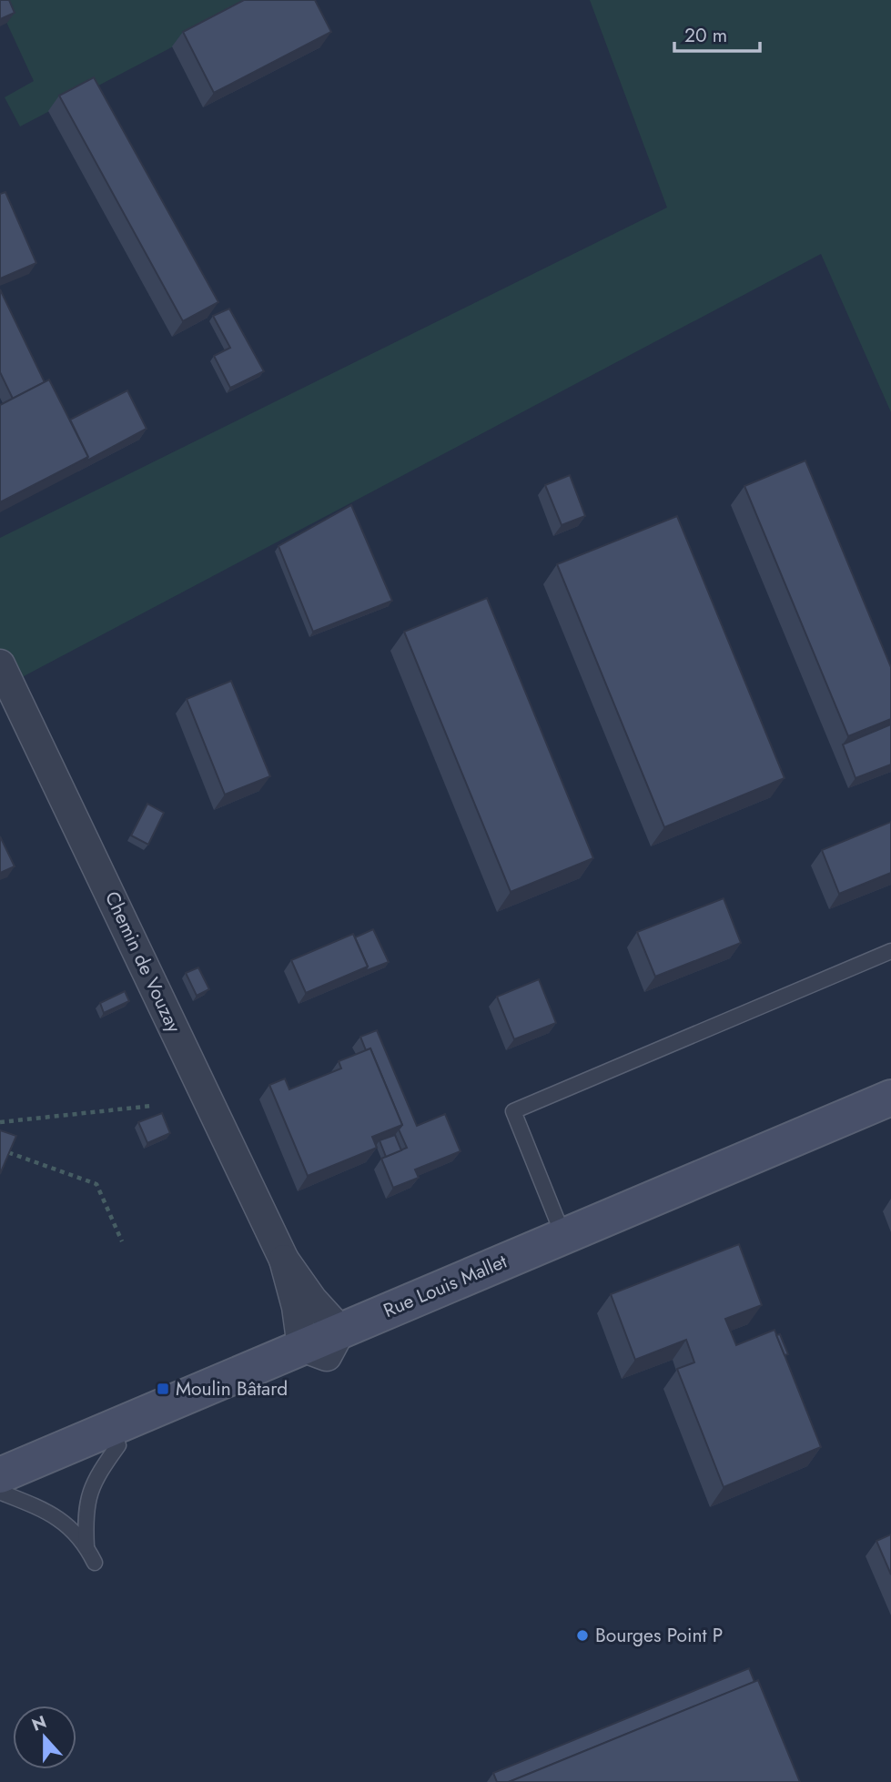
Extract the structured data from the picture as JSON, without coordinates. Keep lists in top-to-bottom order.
{
  "streets": {
    "main road": ["Rue Louis Mallet"],
    "street": ["Chemin de Vouzay"]
  },
  "crossings": [
    ["Chemin de Vouzay", "Rue Louis Mallet"]
  ],
  "places": {
    "transit": ["Moulin Bâtard"],
    "other": ["Bourges Point P"]
  },
  "scale_bar": "20 m",
  "north": "top"
}
